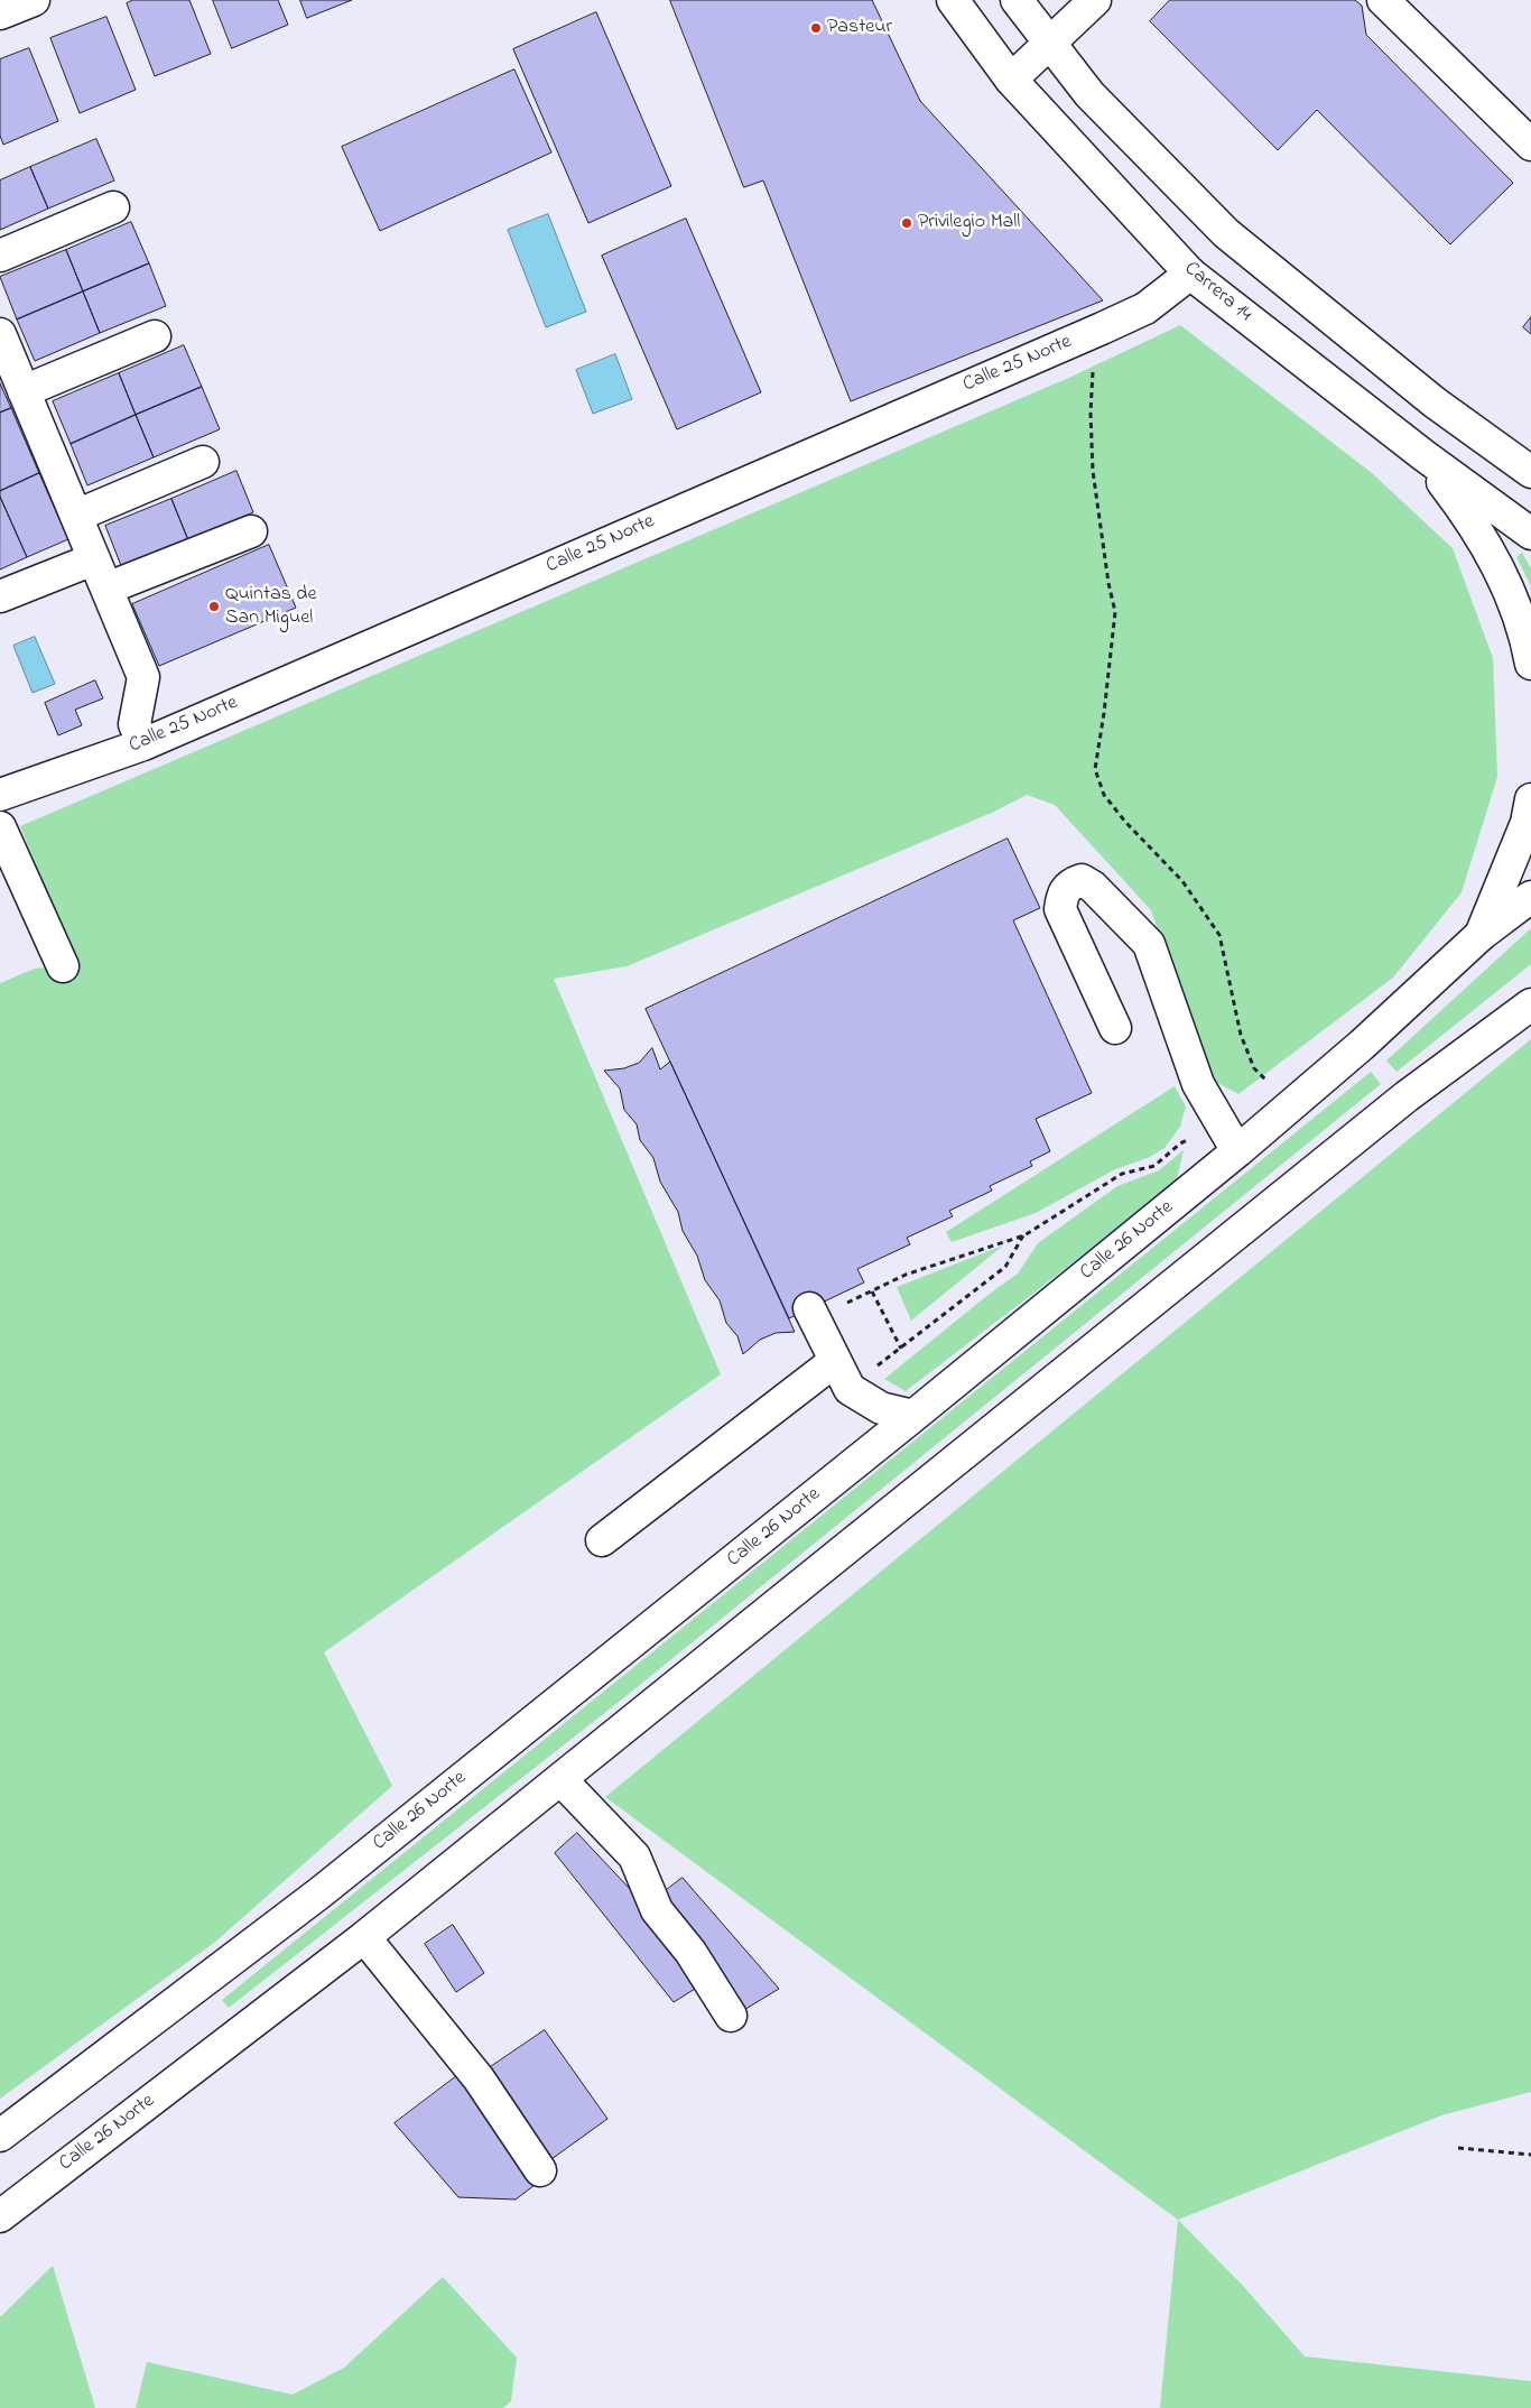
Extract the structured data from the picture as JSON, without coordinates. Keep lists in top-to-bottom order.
{
  "streets": {
    "street": ["Carrera 14", "Calle 25 Norte", "Calle 26 Norte"]
  },
  "crossings": [
    ["Carrera 14", "Calle 25 Norte"]
  ],
  "places": ["Pasteur", "Privilegio Mall", "Quintas de San Miguel"]
}
